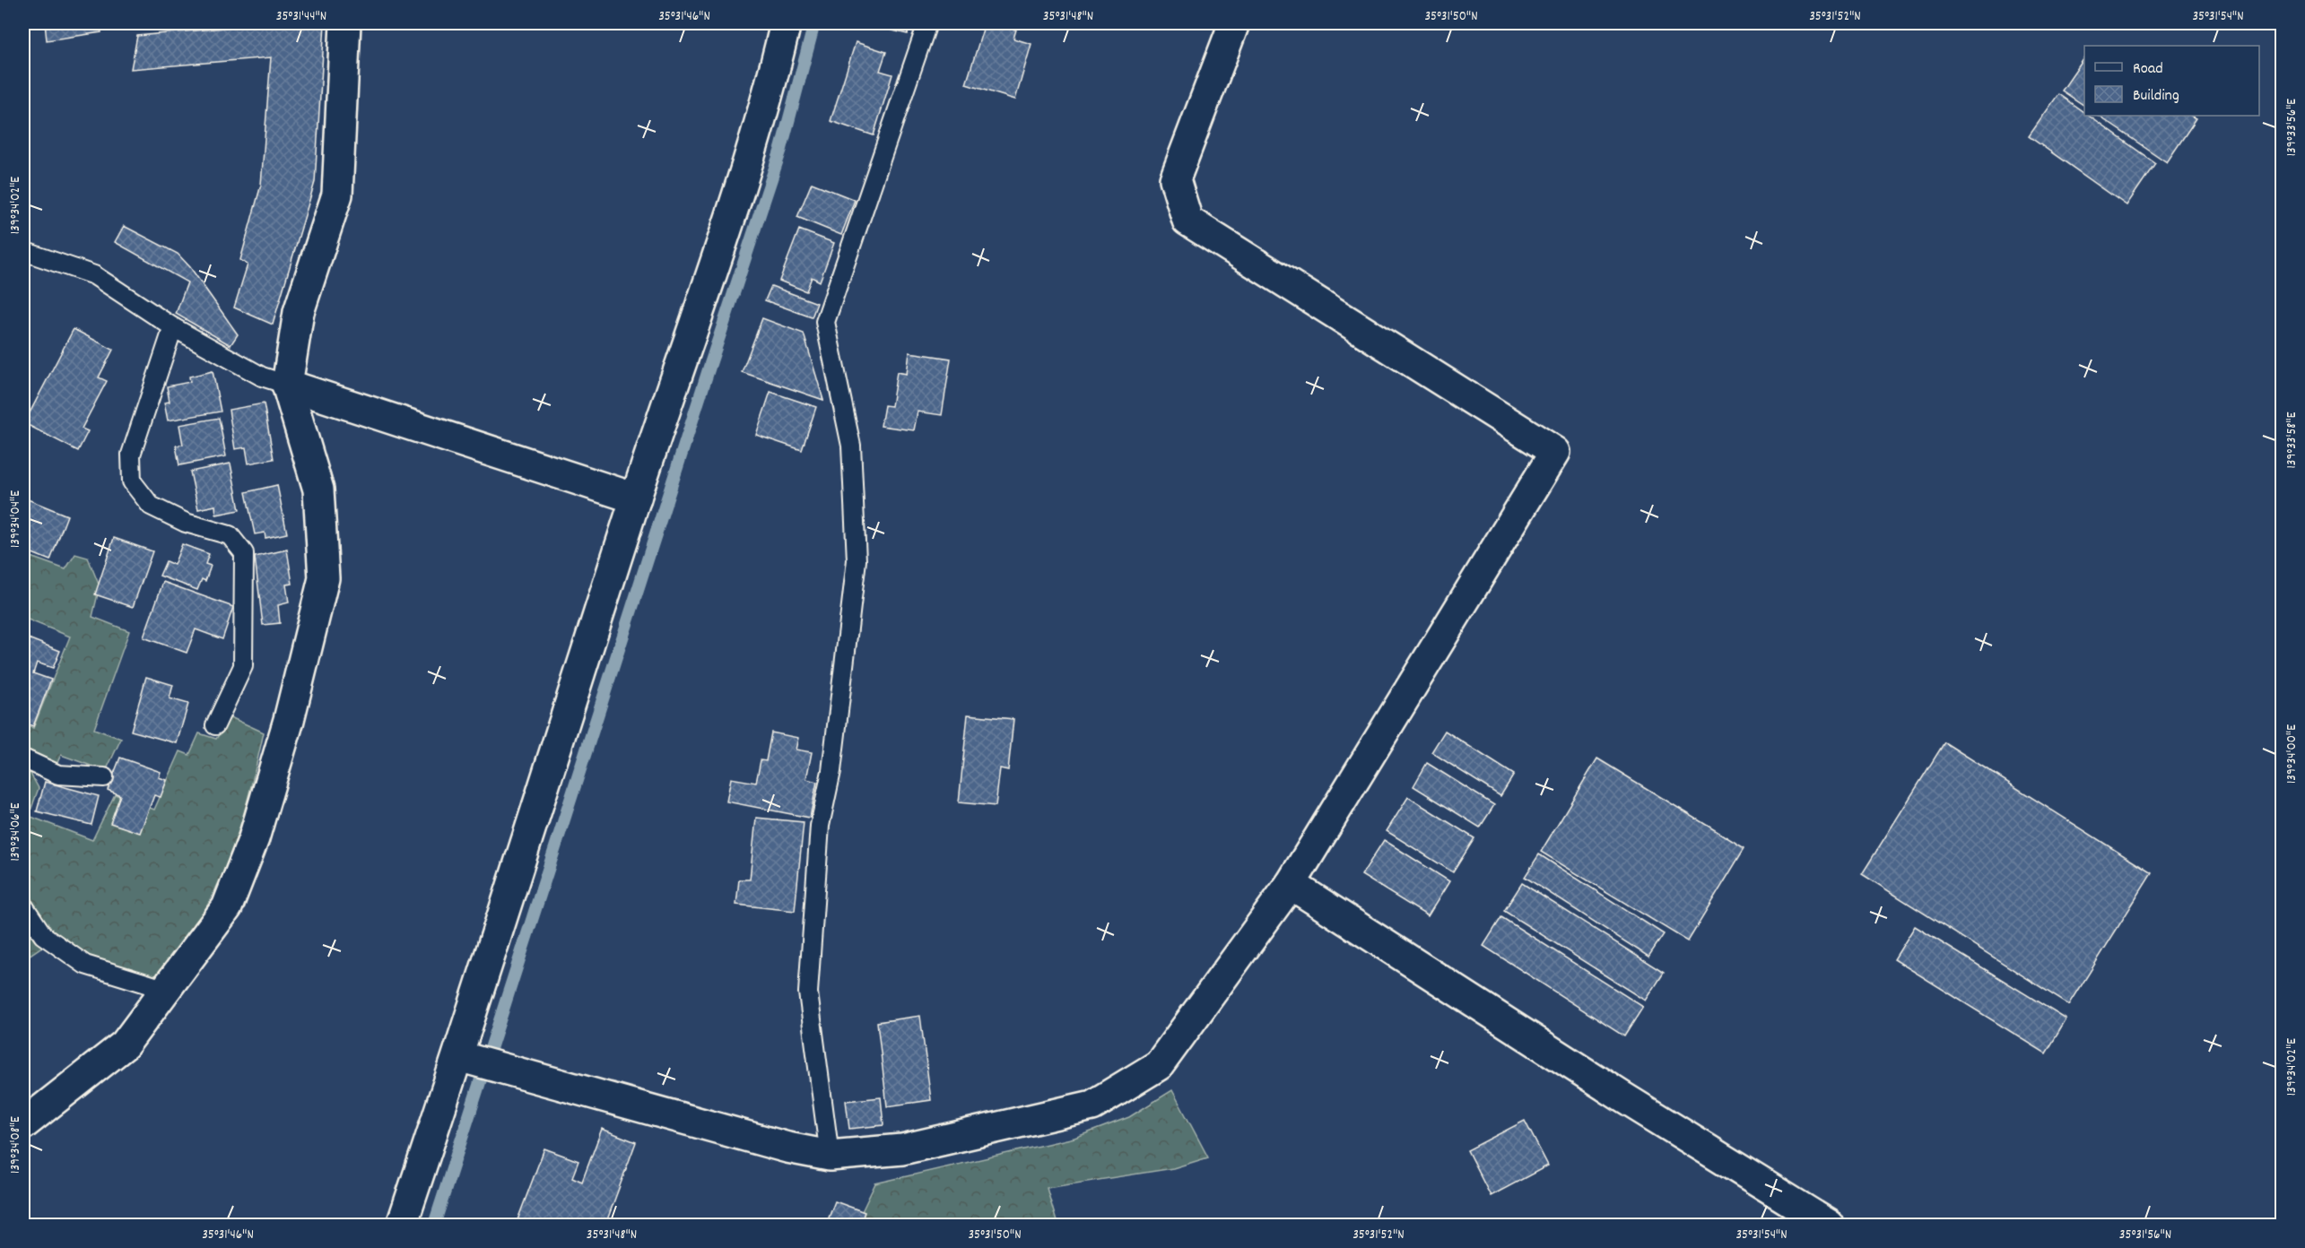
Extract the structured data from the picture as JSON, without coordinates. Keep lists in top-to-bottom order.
{
  "legend": ["Road", "Building"],
  "coordinates": [
    "35°31'44\"N",
    "35°31'46\"N",
    "35°31'48\"N",
    "35°31'50\"N",
    "35°31'52\"N",
    "35°31'54\"N",
    "139°33'56\"E",
    "139°34'02\"E",
    "139°33'58\"E",
    "139°34'04\"E",
    "139°34'00\"E",
    "139°34'06\"E",
    "139°34'08\"E",
    "35°31'56\"N"
  ]
}
